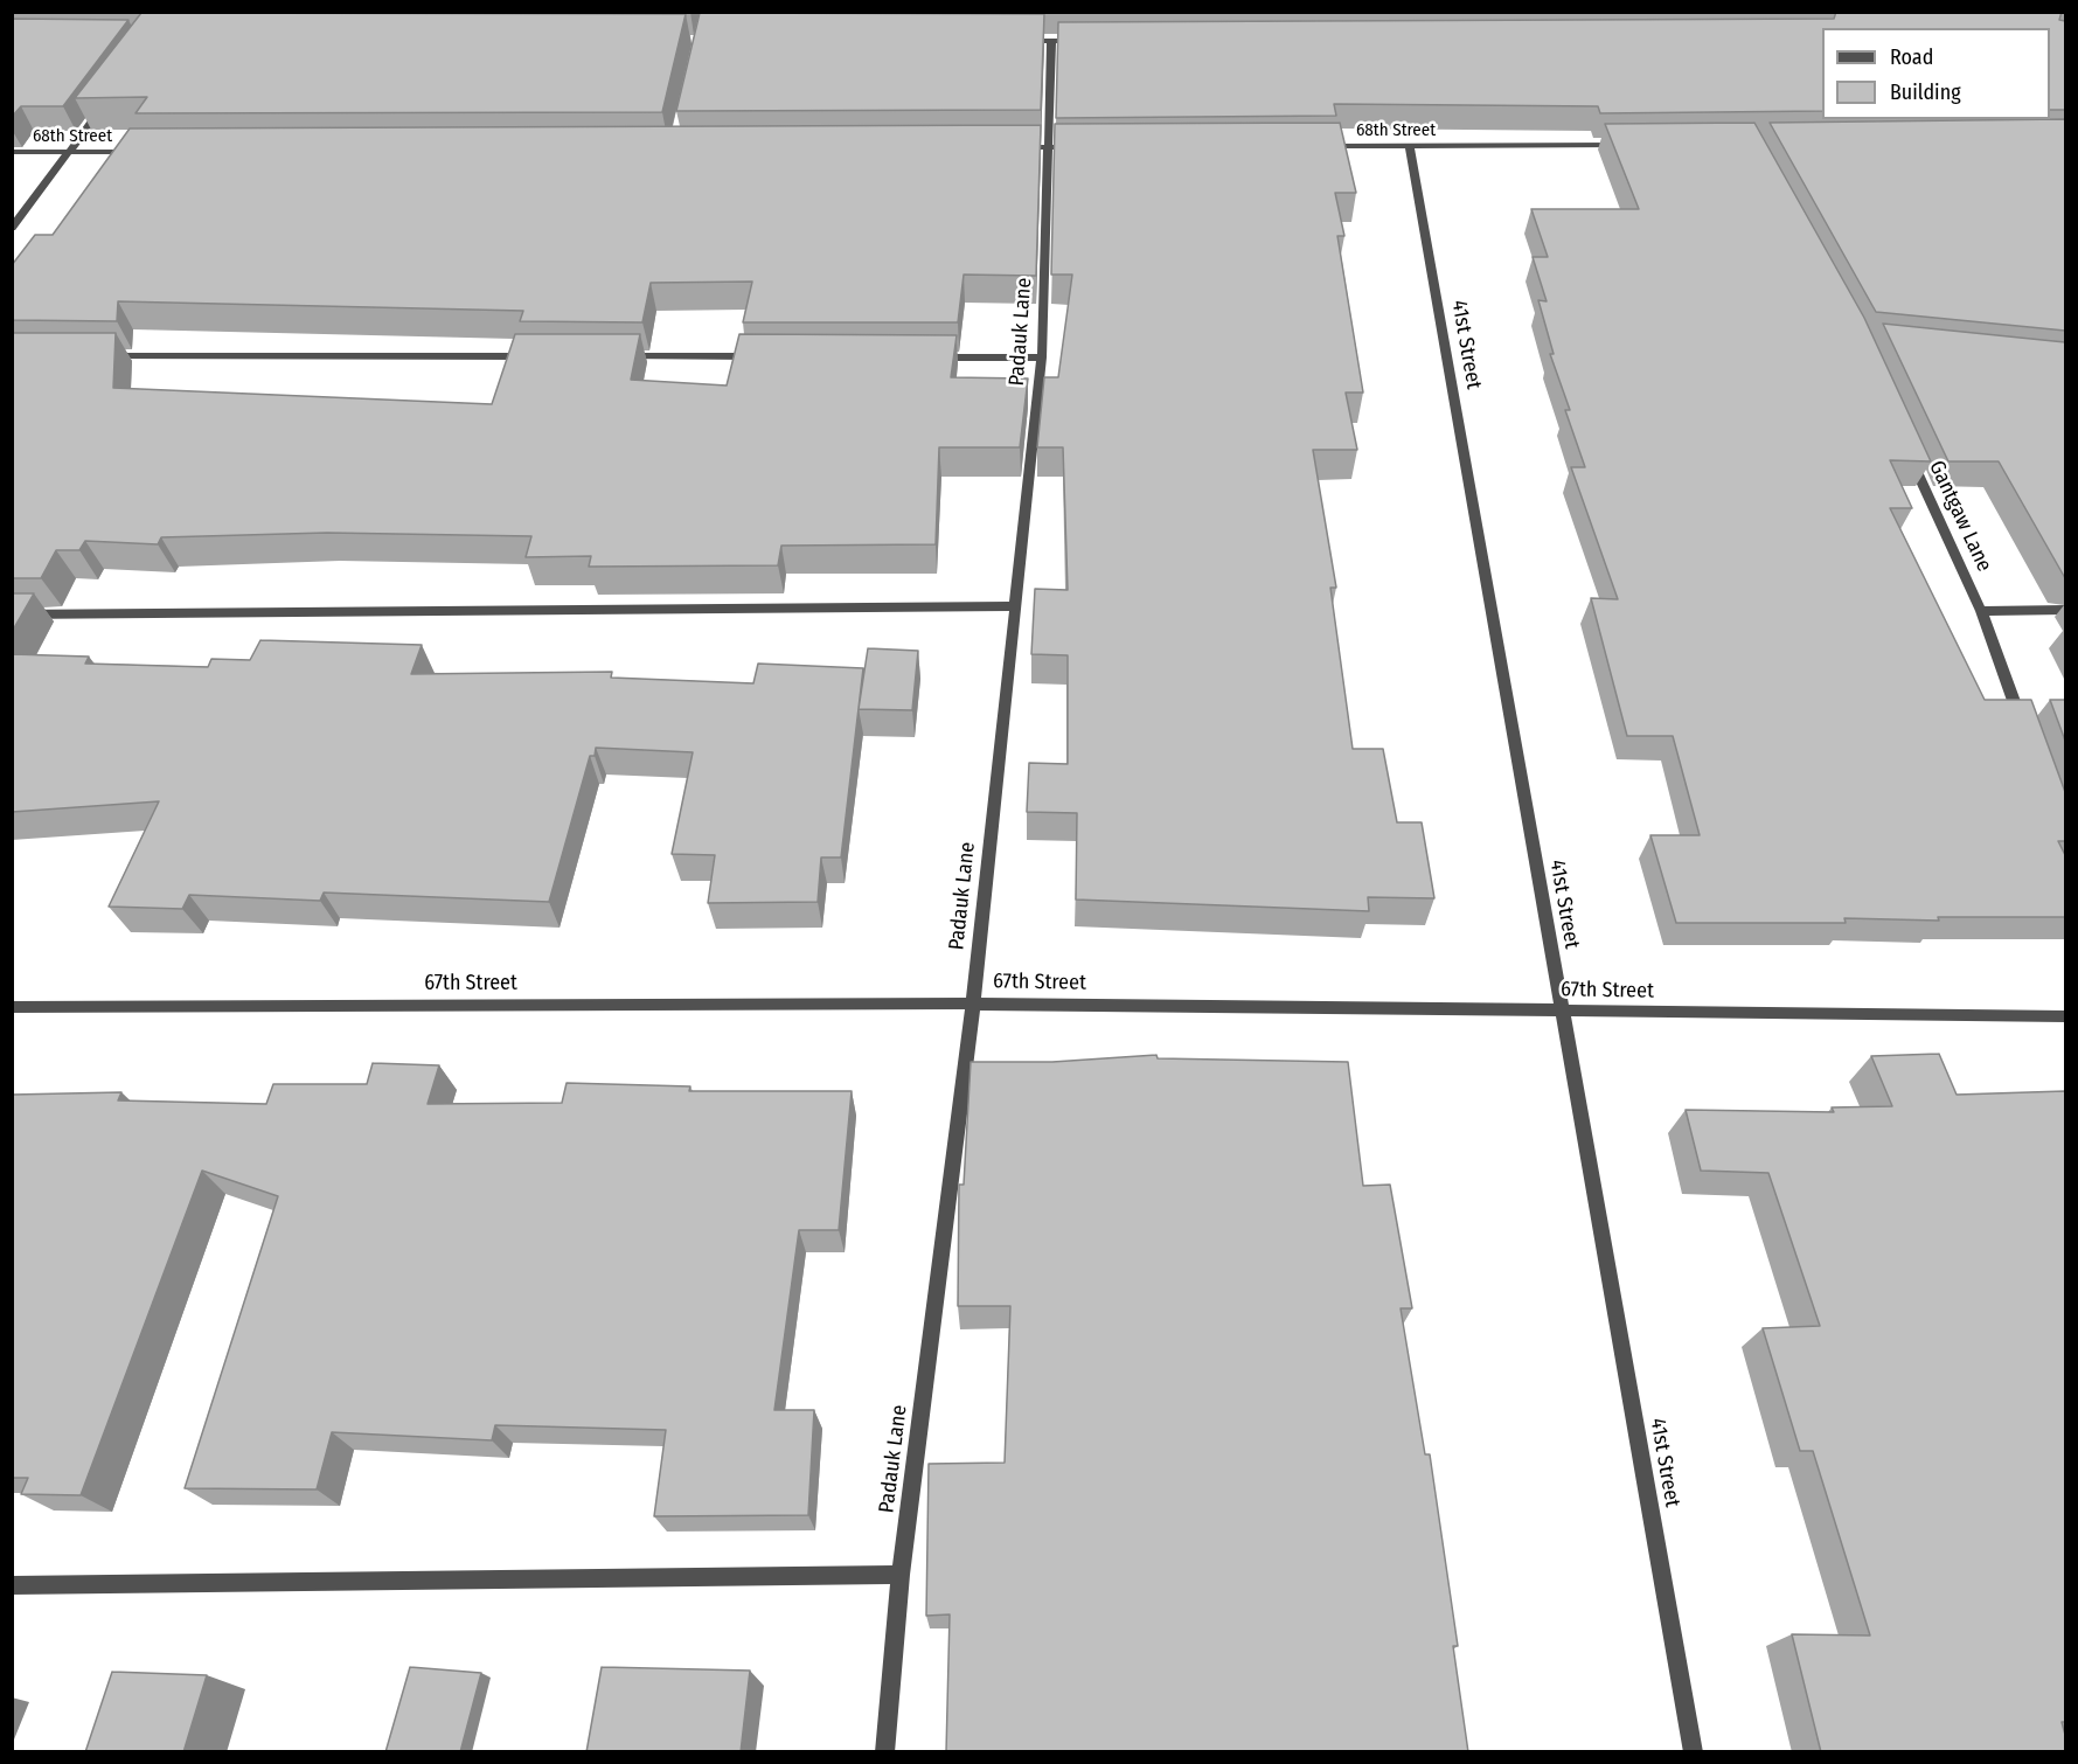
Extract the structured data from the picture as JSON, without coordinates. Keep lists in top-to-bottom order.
{
  "streets": {
    "street": [
      "68th Street",
      "Padauk Lane",
      "41st Street",
      "Gantgaw Lane",
      "67th Street"
    ]
  },
  "crossings": [
    ["68th Street", "41st Street"],
    ["Padauk Lane", "67th Street"],
    ["41st Street", "67th Street"]
  ],
  "legend": ["Road", "Building"]
}
